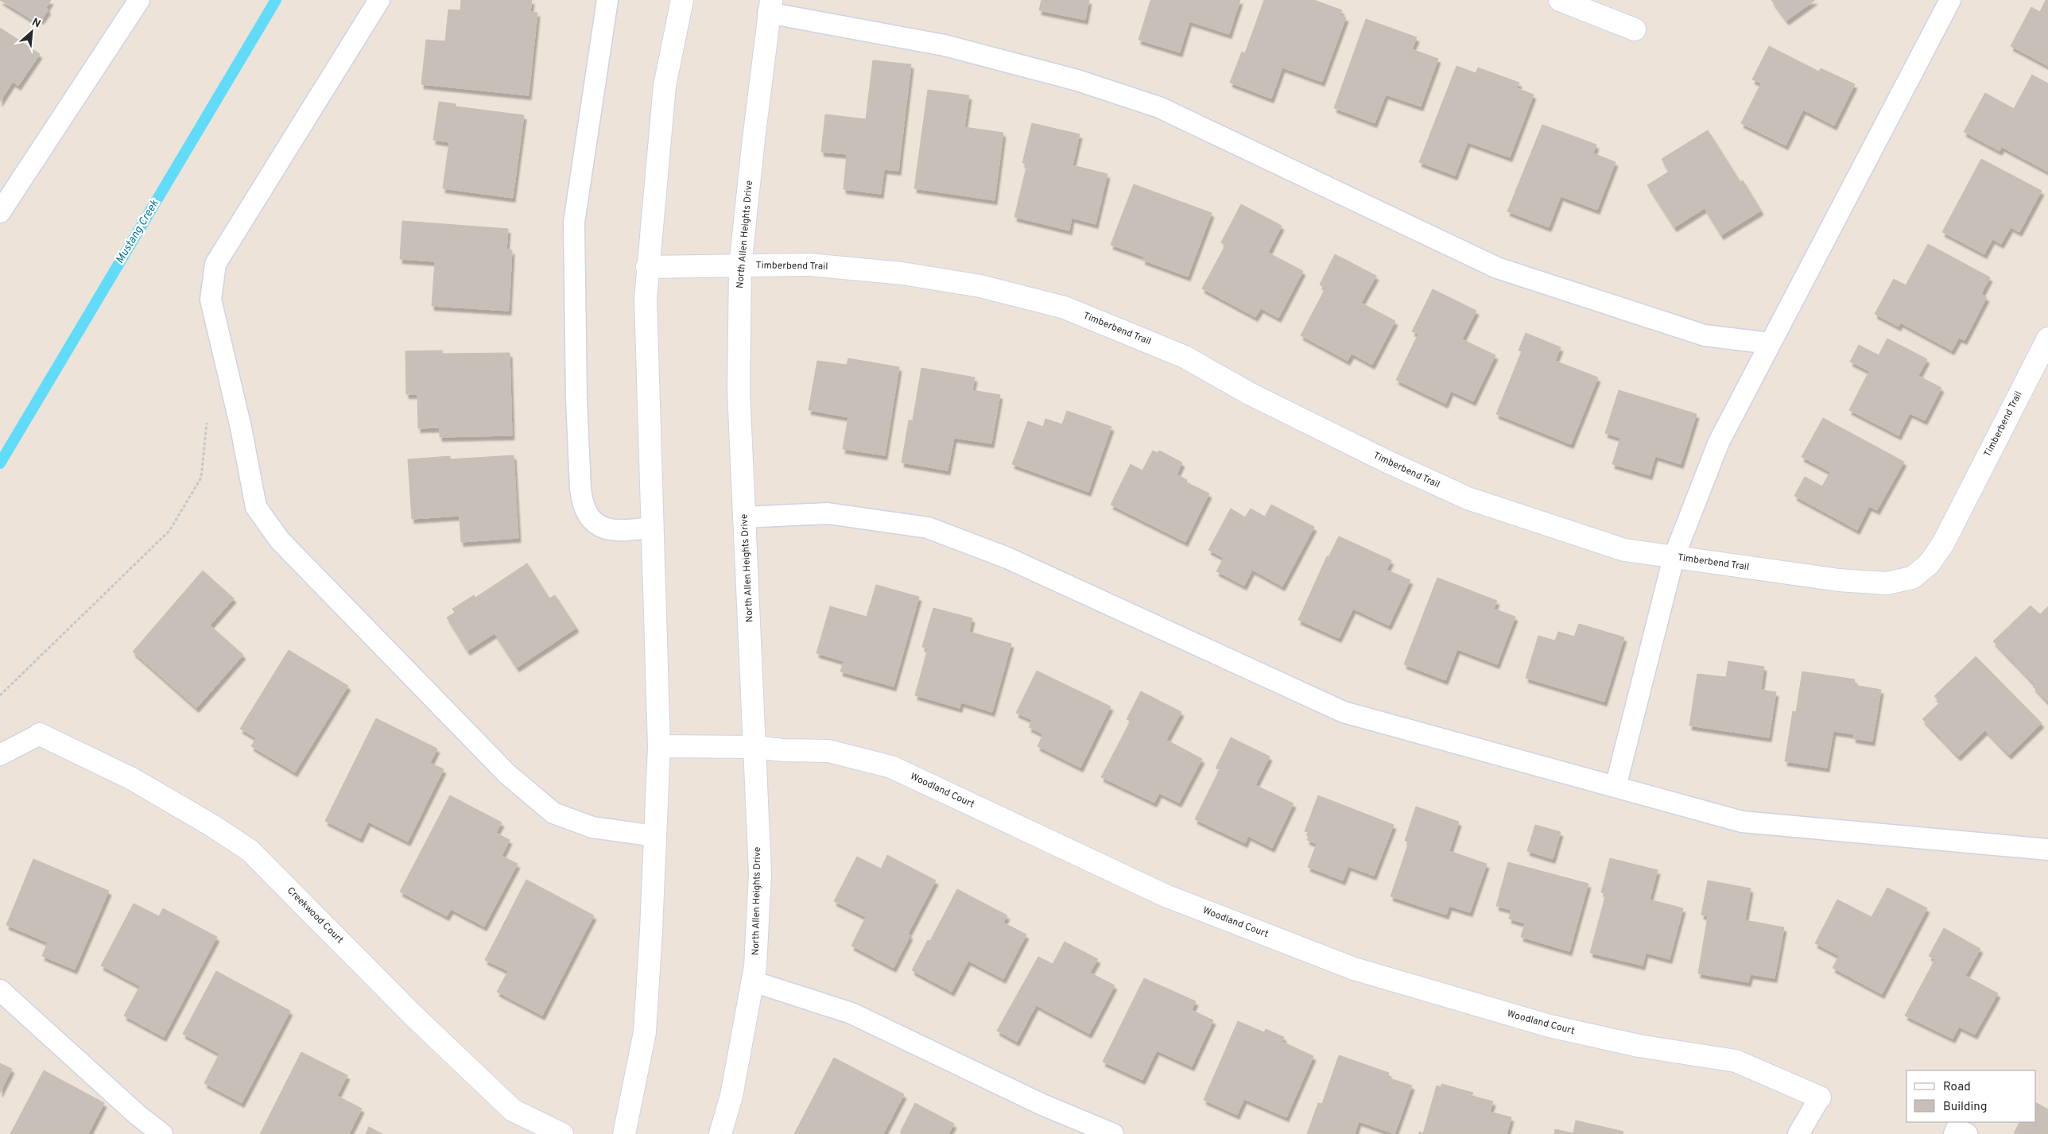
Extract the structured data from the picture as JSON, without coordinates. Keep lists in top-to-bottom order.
{
  "streets": {
    "street": [
      "North Allen Heights Drive",
      "Timberbend Trail",
      "Woodland Court",
      "Creekwood Court"
    ]
  },
  "crossings": [
    ["North Allen Heights Drive", "Timberbend Trail"],
    ["North Allen Heights Drive", "Woodland Court"]
  ],
  "water": ["Mustang Creek"],
  "legend": ["Road", "Building"],
  "north": "top right"
}
